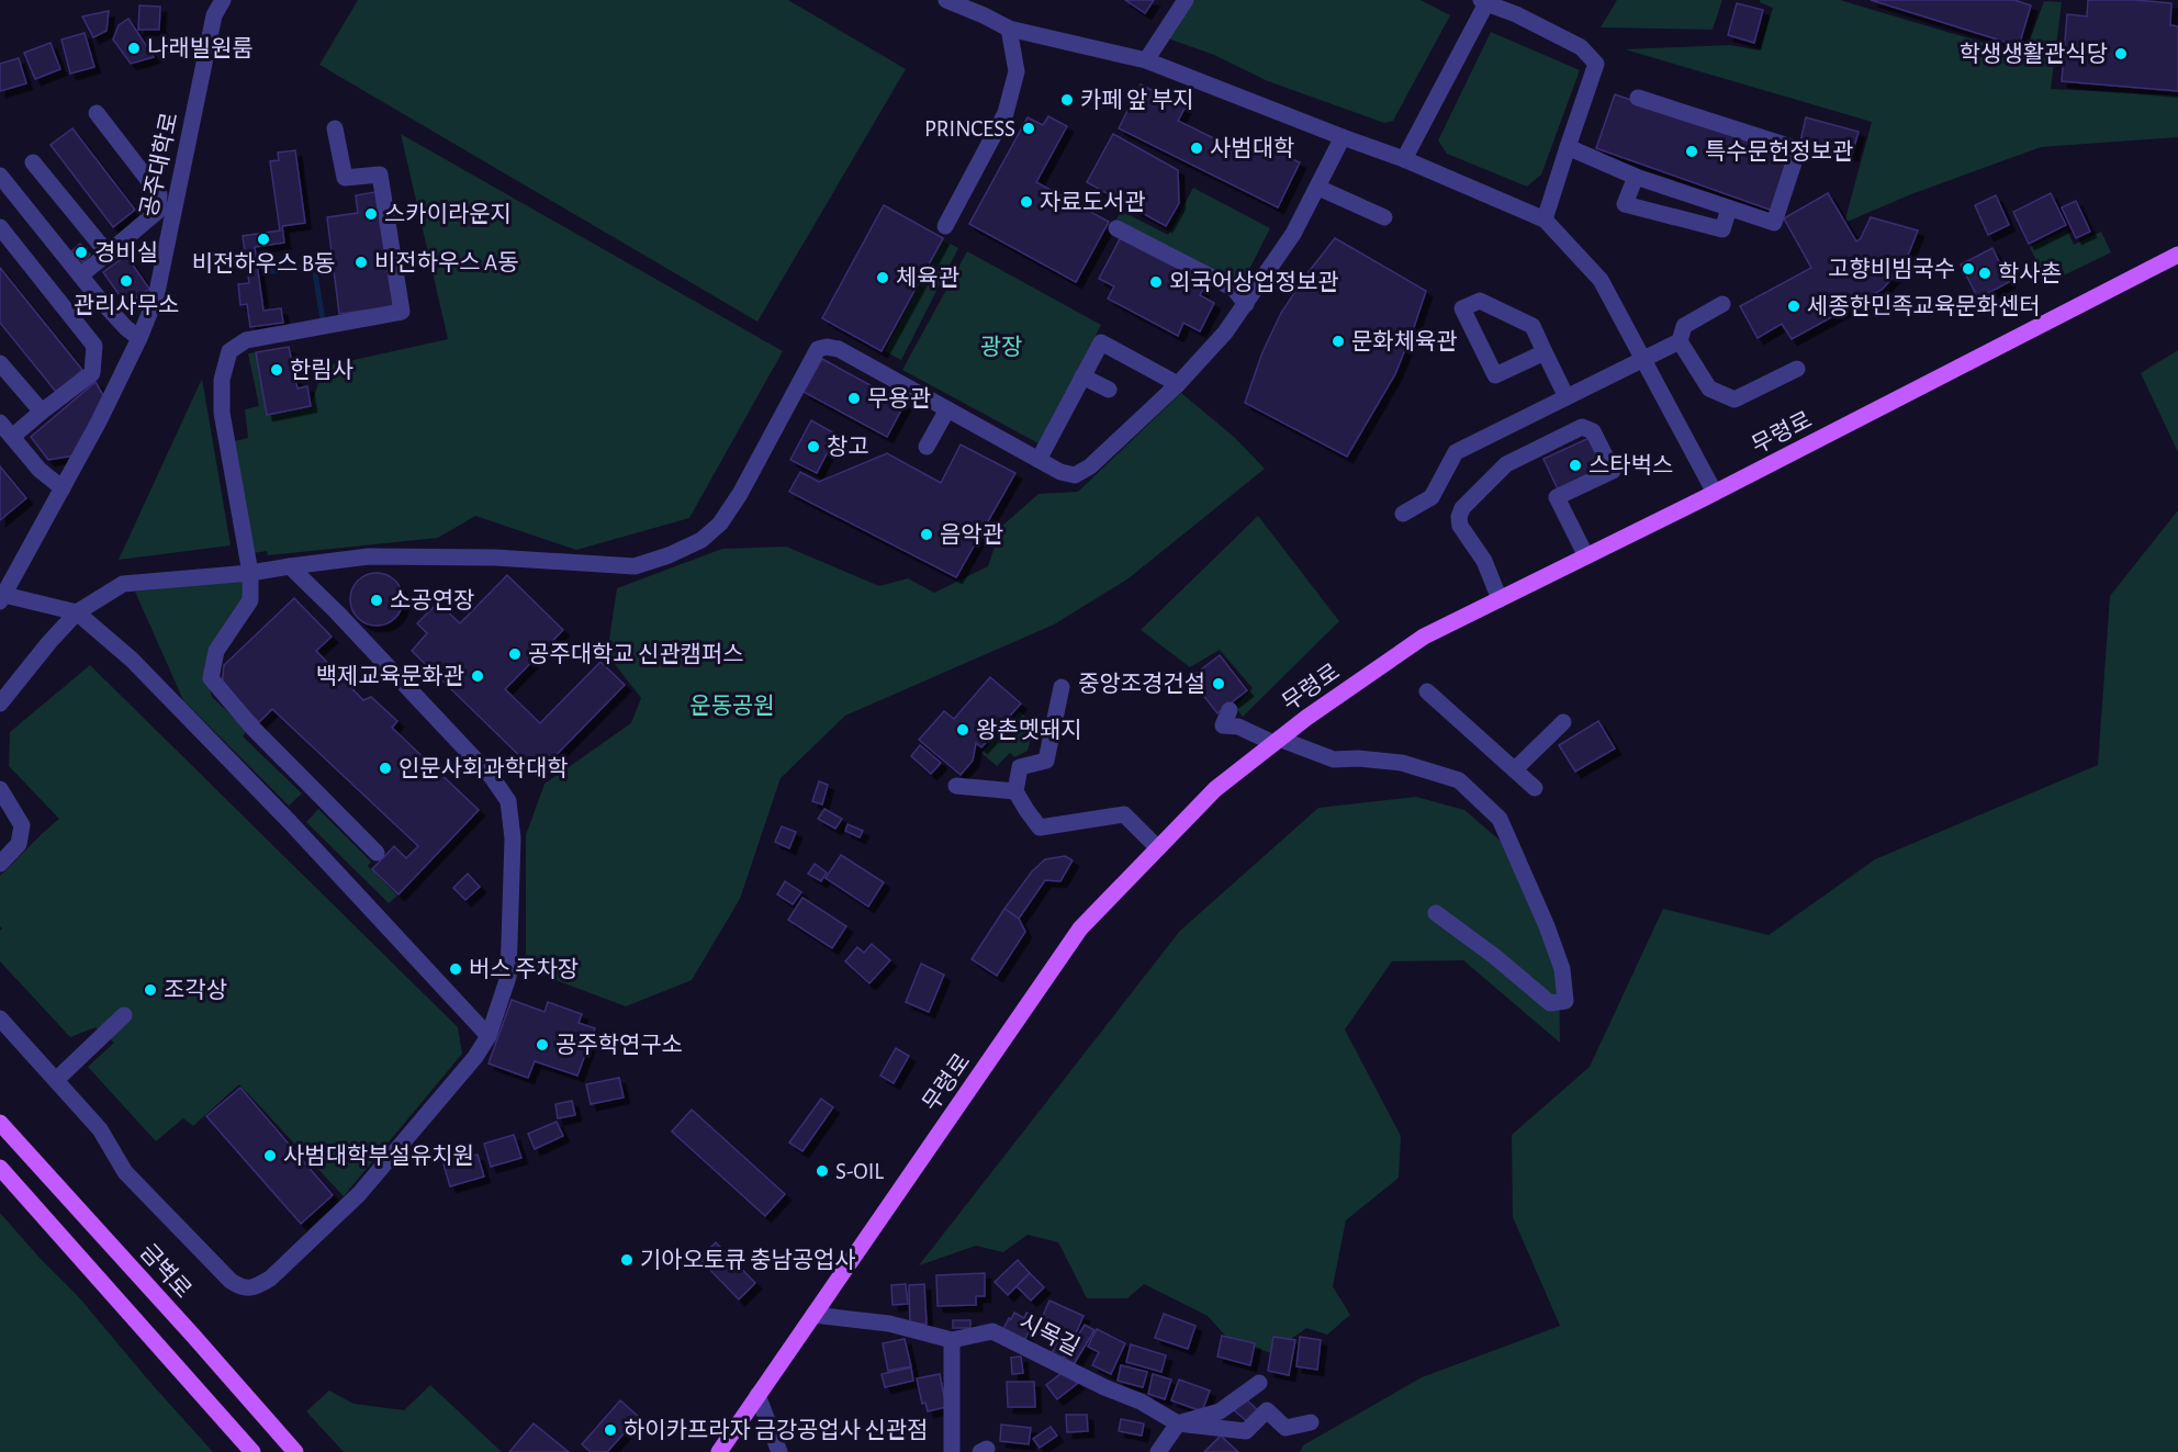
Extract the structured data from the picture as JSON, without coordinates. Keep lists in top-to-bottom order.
{
  "streets": {
    "main road": ["무령로", "금벽로"],
    "street": ["공주대학로", "시목길"]
  },
  "crossings": [
    ["무령로", "시목길"]
  ],
  "parks": ["광장", "운동공원"],
  "places": [
    "나래빌원룸",
    "학생생활관식당",
    "카페 앞 부지",
    "PRINCESS",
    "사범대학",
    "특수문헌정보관",
    "자료도서관",
    "스카이라운지",
    "비전하우스 B동",
    "경비실",
    "비전하우스 A동",
    "고향비빔국수",
    "학사촌",
    "체육관",
    "관리사무소",
    "외국어상업정보관",
    "세종한민족교육문화센터",
    "문화체육관",
    "한림사",
    "무용관",
    "창고",
    "스타벅스",
    "음악관",
    "소공연장",
    "공주대학교 신관캠퍼스",
    "백제교육문화관",
    "중앙조경건설",
    "왕촌멧돼지",
    "인문사회과학대학",
    "버스 주차장",
    "조각상",
    "공주학연구소",
    "사범대학부설유치원",
    "S-OIL",
    "기아오토큐 충남공업사",
    "하이카프라자 금강공업사 신관점"
  ]
}
